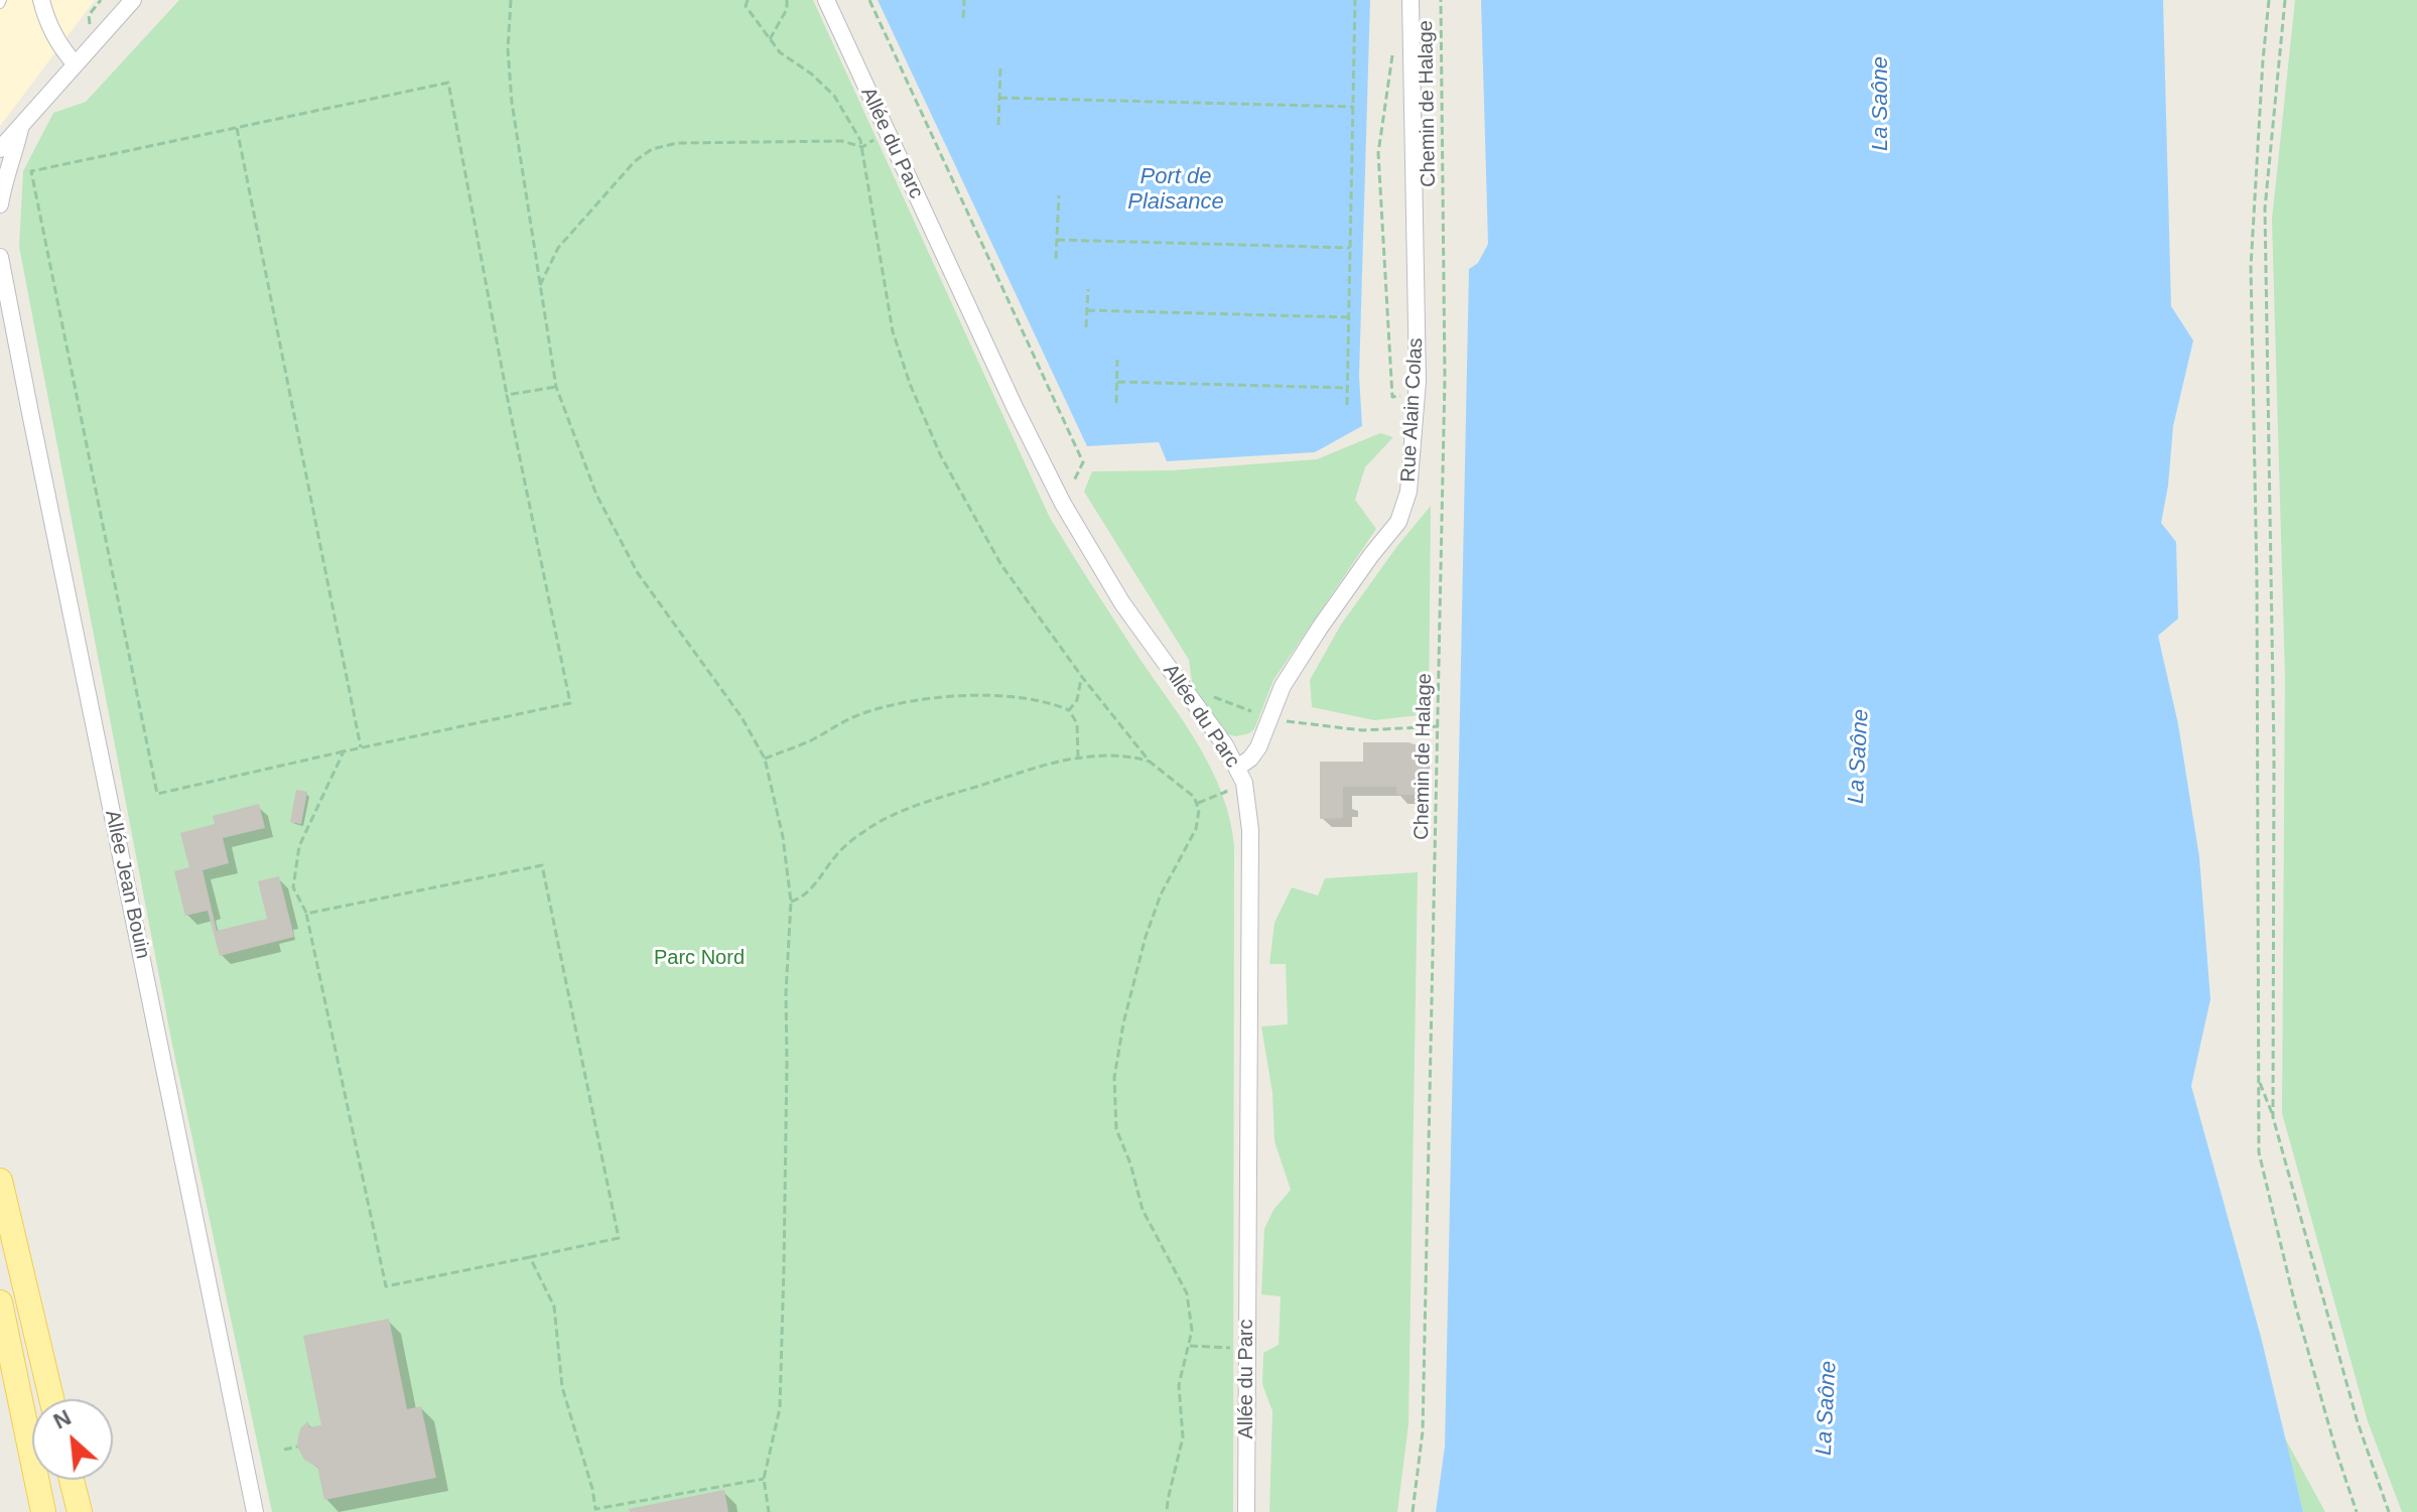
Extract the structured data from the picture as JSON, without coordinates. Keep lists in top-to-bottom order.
{
  "streets": {
    "street": ["Allée du Parc", "Rue Alain Colas", "Allée Jean Bouin"],
    "path": ["Chemin de Halage"]
  },
  "crossings": [
    ["Allée du Parc", "Rue Alain Colas"]
  ],
  "water": ["La Saône", "Port de Plaisance"],
  "parks": ["Parc Nord"],
  "north": "top left"
}
